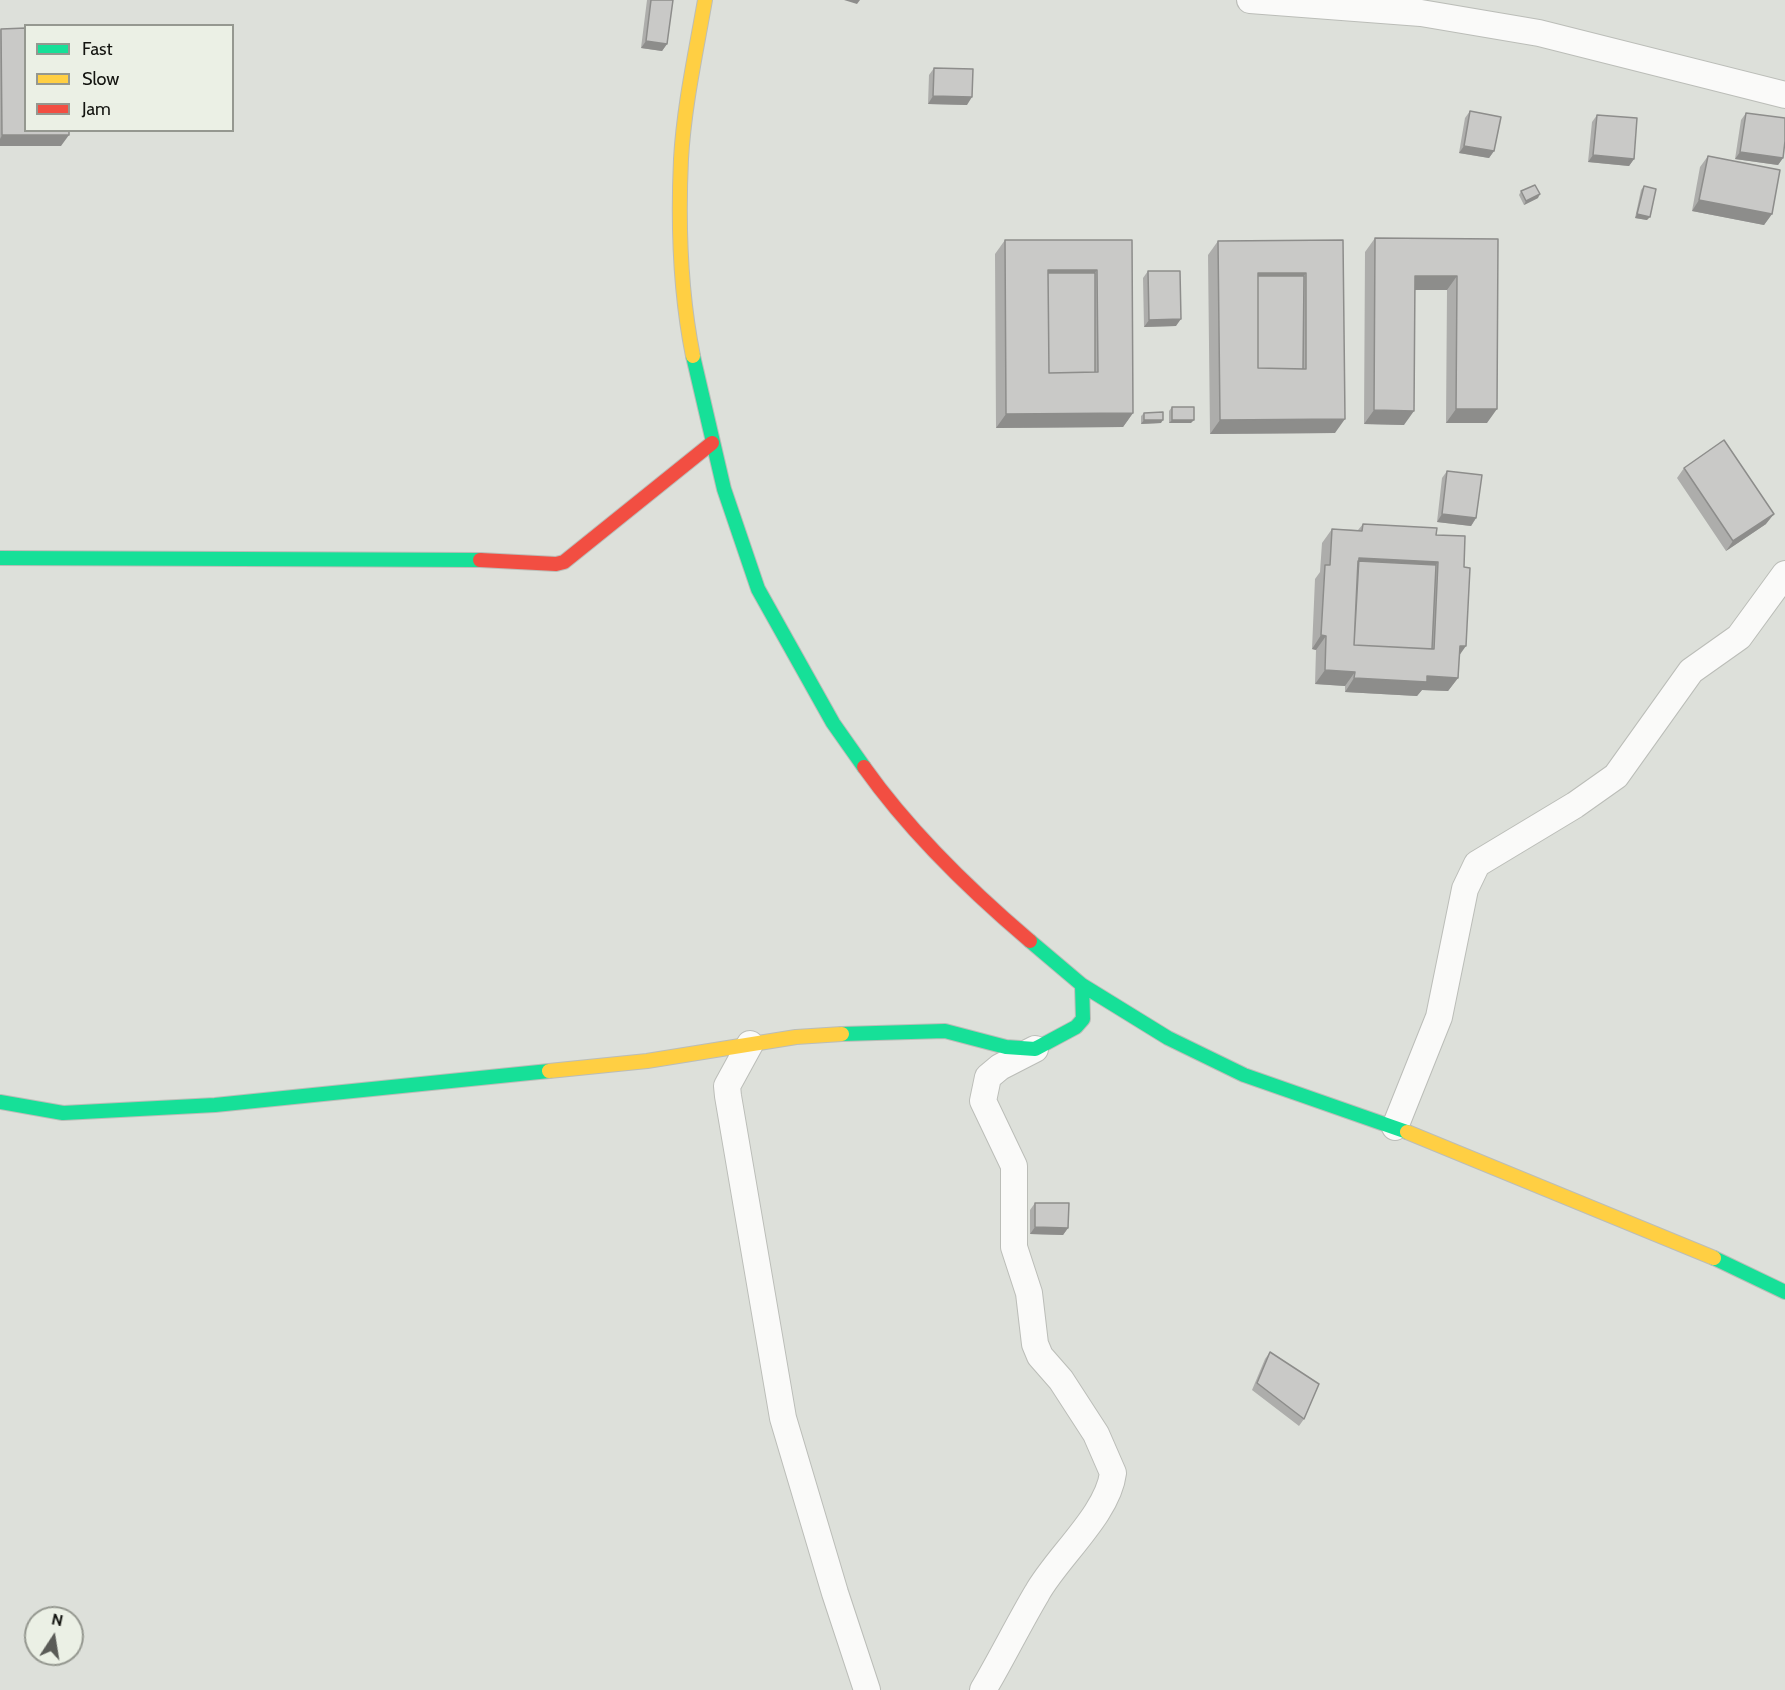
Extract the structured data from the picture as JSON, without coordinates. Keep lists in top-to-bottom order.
{
  "legend": ["Fast", "Slow", "Jam"],
  "north": "top"
}
